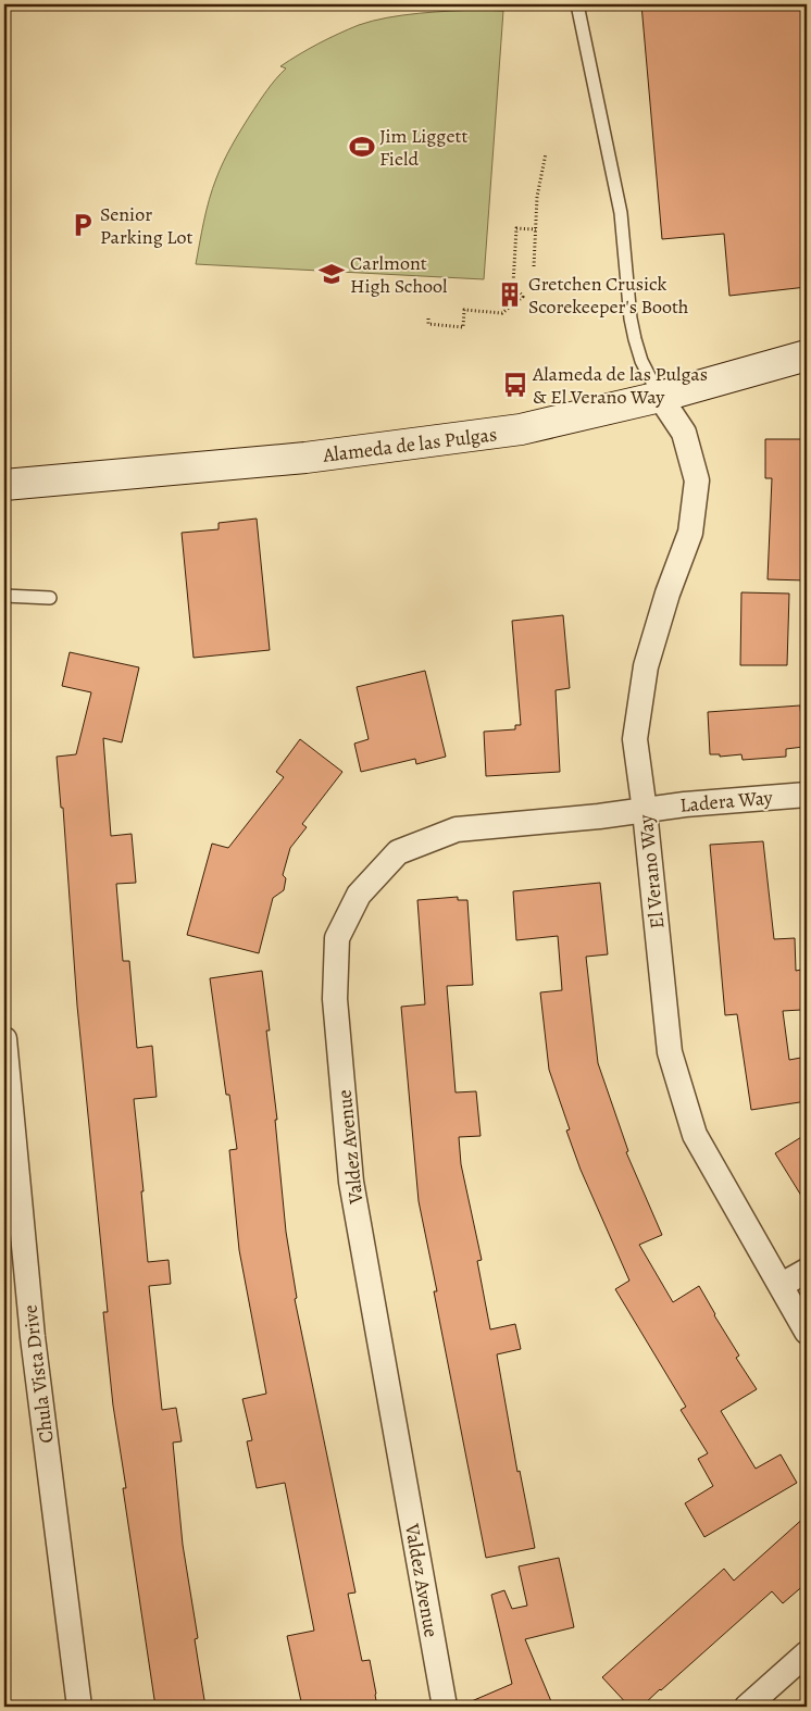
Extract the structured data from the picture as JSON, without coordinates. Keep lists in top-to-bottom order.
{
  "streets": {
    "main road": ["Alameda de las Pulgas"],
    "street": [
      "Ladera Way",
      "El Verano Way",
      "Valdez Avenue",
      "Chula Vista Drive"
    ]
  },
  "crossings": [
    ["Alameda de las Pulgas", "El Verano Way"],
    ["Ladera Way", "El Verano Way"],
    ["Ladera Way", "Valdez Avenue"],
    ["El Verano Way", "Valdez Avenue"]
  ],
  "places": {
    "sports": ["Jim Liggett Field"],
    "parking": ["Senior Parking Lot"],
    "school or university": ["Carlmont High School"],
    "building": ["Gretchen Crusick Scorekeeper's Booth"],
    "bus stop": ["Alameda de las Pulgas & El Verano Way"]
  }
}
